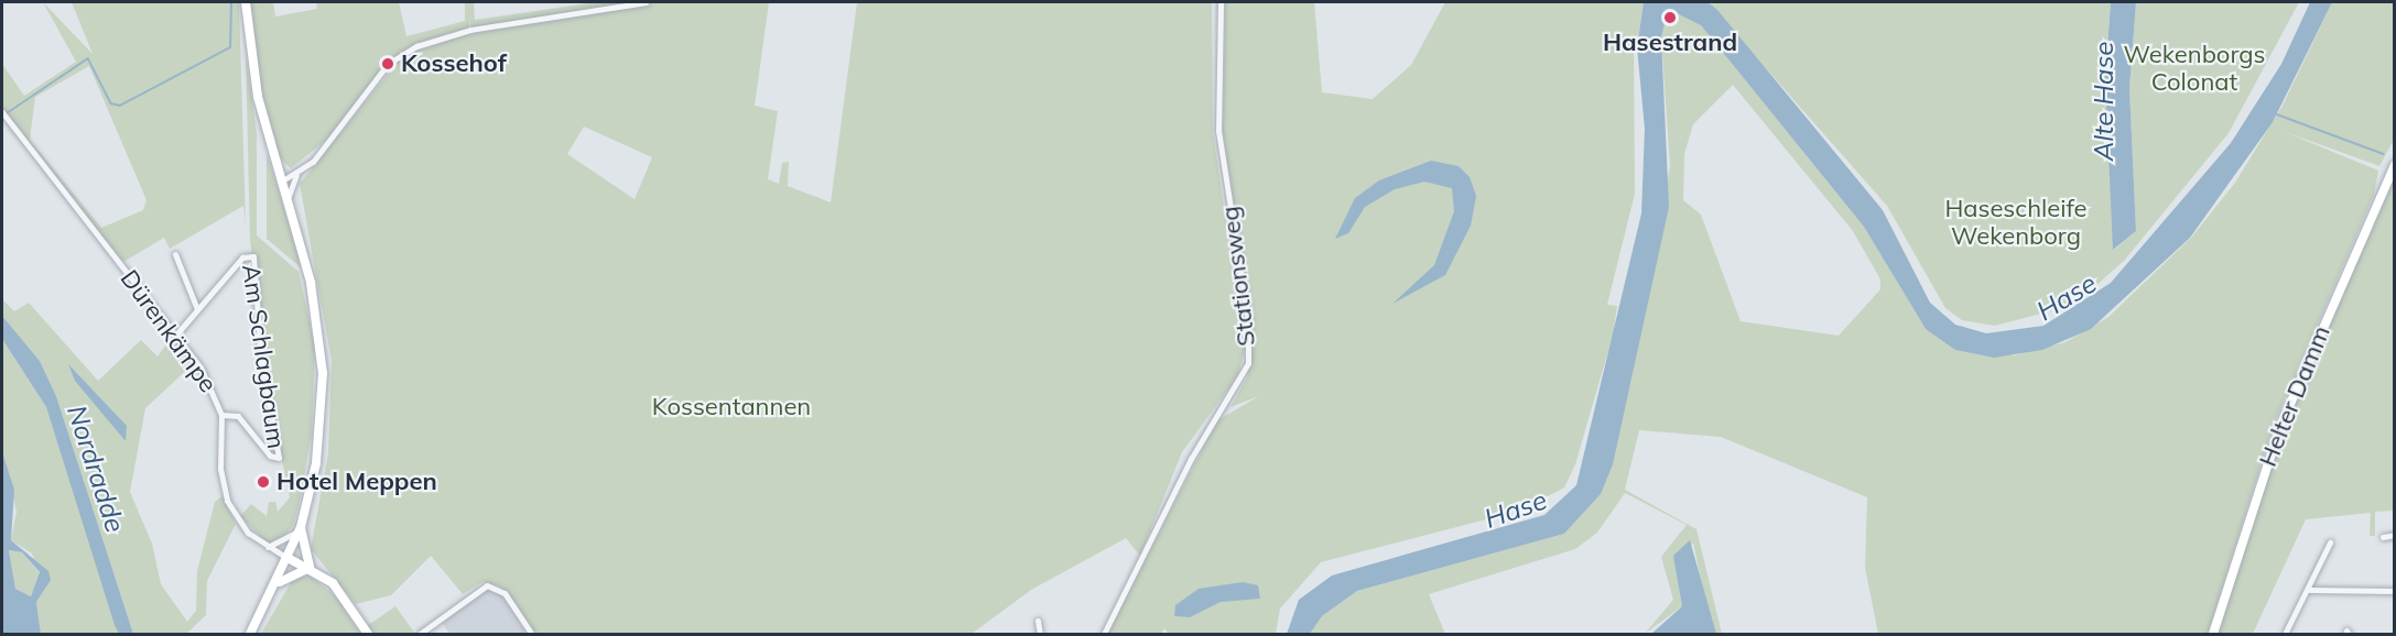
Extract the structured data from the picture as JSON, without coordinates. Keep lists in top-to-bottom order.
{
  "streets": {
    "street": [
      "Stationsweg",
      "Dürenkämpe",
      "Am Schlagbaum",
      "Helter Damm"
    ]
  },
  "crossings": [
    ["Dürenkämpe", "Am Schlagbaum"]
  ],
  "water": ["Alte Hase", "Hase", "Nordradde"],
  "parks": ["Wekenborgs Colonat", "Haseschleife Wekenborg", "Kossentannen"],
  "places": ["Hasestrand", "Kossehof", "Hotel Meppen"]
}
